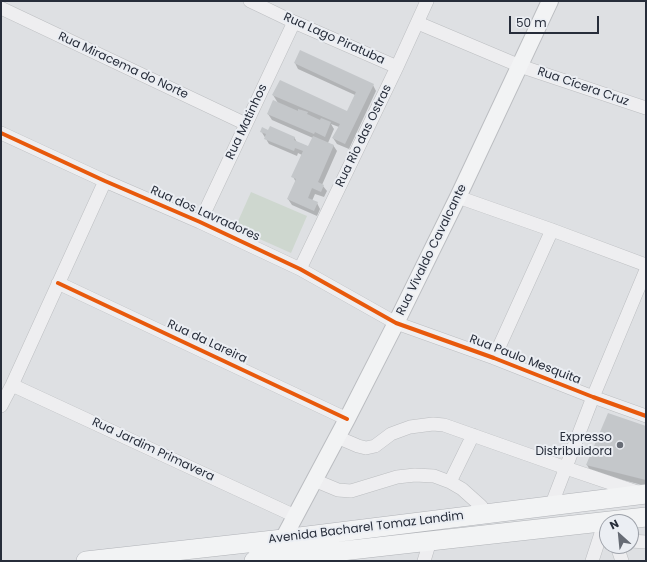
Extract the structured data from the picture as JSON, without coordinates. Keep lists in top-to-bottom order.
{
  "streets": {
    "highway": ["Avenida Bacharel Tomaz Landim"],
    "main road": ["Rua Vivaldo Cavalcante"],
    "street": [
      "Rua Lago Piratuba",
      "Rua Miracema do Norte",
      "Rua Cícera Cruz",
      "Rua Matinhos",
      "Rua Rio das Ostras",
      "Rua dos Lavradores",
      "Rua da Lareira",
      "Rua Paulo Mesquita",
      "Rua Jardim Primavera"
    ]
  },
  "crossings": [
    ["Rua Lago Piratuba", "Rua Matinhos"],
    ["Rua Lago Piratuba", "Rua Rio das Ostras"],
    ["Rua Miracema do Norte", "Rua Matinhos"],
    ["Rua Cícera Cruz", "Rua Rio das Ostras"],
    ["Rua Cícera Cruz", "Rua Vivaldo Cavalcante"],
    ["Rua Matinhos", "Rua dos Lavradores"],
    ["Rua Rio das Ostras", "Rua dos Lavradores"],
    ["Rua dos Lavradores", "Rua Vivaldo Cavalcante"],
    ["Rua dos Lavradores", "Rua Paulo Mesquita"],
    ["Rua Vivaldo Cavalcante", "Rua da Lareira"],
    ["Rua Vivaldo Cavalcante", "Rua Paulo Mesquita"],
    ["Rua Vivaldo Cavalcante", "Rua Jardim Primavera"],
    ["Rua Vivaldo Cavalcante", "Avenida Bacharel Tomaz Landim"]
  ],
  "places": ["Expresso Distribuidora"],
  "scale_bar": "50 m",
  "north": "top left"
}
